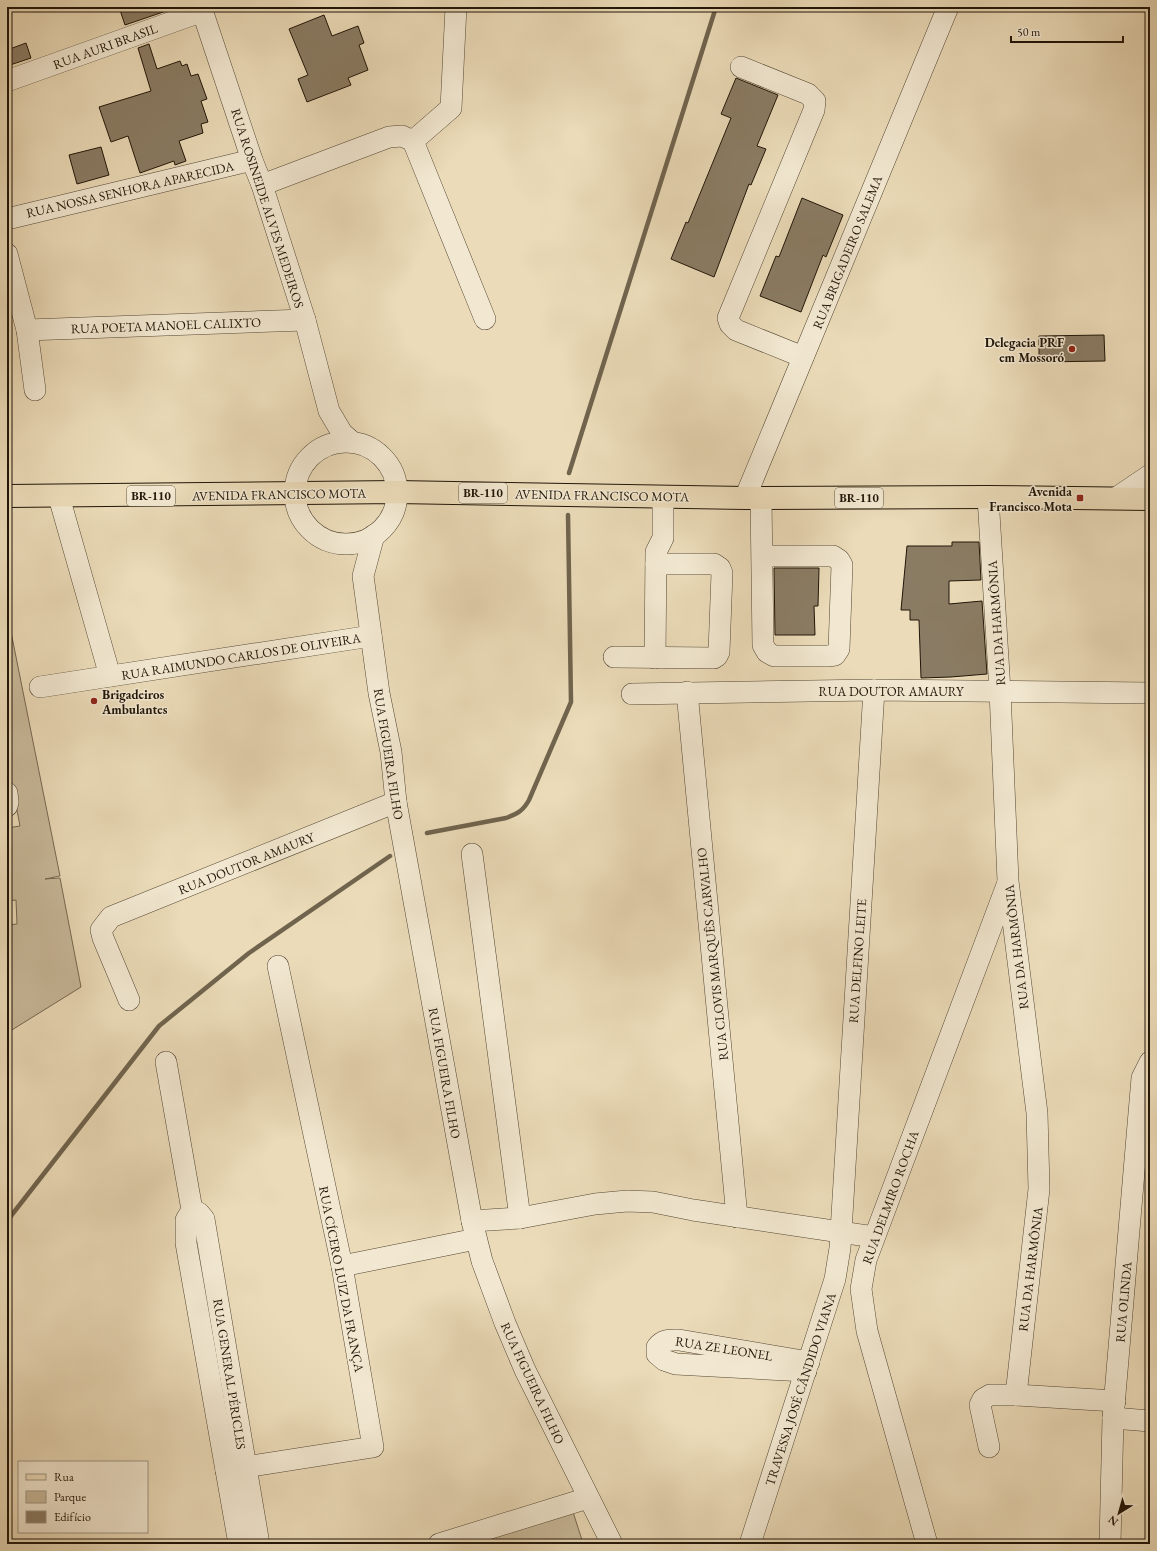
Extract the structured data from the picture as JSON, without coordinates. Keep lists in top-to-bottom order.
{
  "streets": {
    "main road": ["BR-110", "AVENIDA FRANCISCO MOTA"],
    "street": [
      "RUA AURI BRASIL",
      "RUA NOSSA SENHORA APARECIDA",
      "RUA ROSINEIDE ALVES MEDEIROS",
      "RUA BRIGADEIRO SALEMA",
      "RUA POETA MANOEL CALIXTO",
      "RUA DA HARMÔNIA",
      "RUA RAIMUNDO CARLOS DE OLIVEIRA",
      "RUA DOUTOR AMAURY",
      "RUA FIGUEIRA FILHO",
      "RUA CLOVIS MARQUÊS CARVALHO",
      "RUA DELFINO LEITE",
      "RUA DELMIRO ROCHA",
      "RUA CÍCERO LUIZ DA FRANÇA",
      "RUA OLINDA",
      "RUA ZE LEONEL",
      "RUA GENERAL PÉRICLES",
      "TRAVESSA JOSÉ CÂNDIDO VIANA"
    ]
  },
  "crossings": [
    ["RUA AURI BRASIL", "RUA ROSINEIDE ALVES MEDEIROS"],
    ["RUA NOSSA SENHORA APARECIDA", "RUA ROSINEIDE ALVES MEDEIROS"],
    ["RUA ROSINEIDE ALVES MEDEIROS", "RUA POETA MANOEL CALIXTO"],
    ["RUA ROSINEIDE ALVES MEDEIROS", "AVENIDA FRANCISCO MOTA"],
    ["RUA BRIGADEIRO SALEMA", "AVENIDA FRANCISCO MOTA"],
    ["AVENIDA FRANCISCO MOTA", "RUA DA HARMÔNIA"],
    ["RUA DA HARMÔNIA", "RUA DOUTOR AMAURY"],
    ["RUA DA HARMÔNIA", "RUA DELMIRO ROCHA"],
    ["RUA RAIMUNDO CARLOS DE OLIVEIRA", "RUA FIGUEIRA FILHO"],
    ["RUA DOUTOR AMAURY", "RUA FIGUEIRA FILHO"],
    ["RUA DOUTOR AMAURY", "RUA CLOVIS MARQUÊS CARVALHO"],
    ["RUA DOUTOR AMAURY", "RUA DELFINO LEITE"],
    ["RUA DELFINO LEITE", "TRAVESSA JOSÉ CÂNDIDO VIANA"],
    ["RUA CÍCERO LUIZ DA FRANÇA", "RUA GENERAL PÉRICLES"],
    ["RUA ZE LEONEL", "TRAVESSA JOSÉ CÂNDIDO VIANA"]
  ],
  "places": {
    "other": ["Delegacia PRF em Mossoró", "Brigadeiros Ambulantes"],
    "transit": ["Avenida Francisco Mota"]
  },
  "legend": ["Rua", "Parque", "Edifício"],
  "scale_bar": "50 m",
  "north": "bottom left"
}
